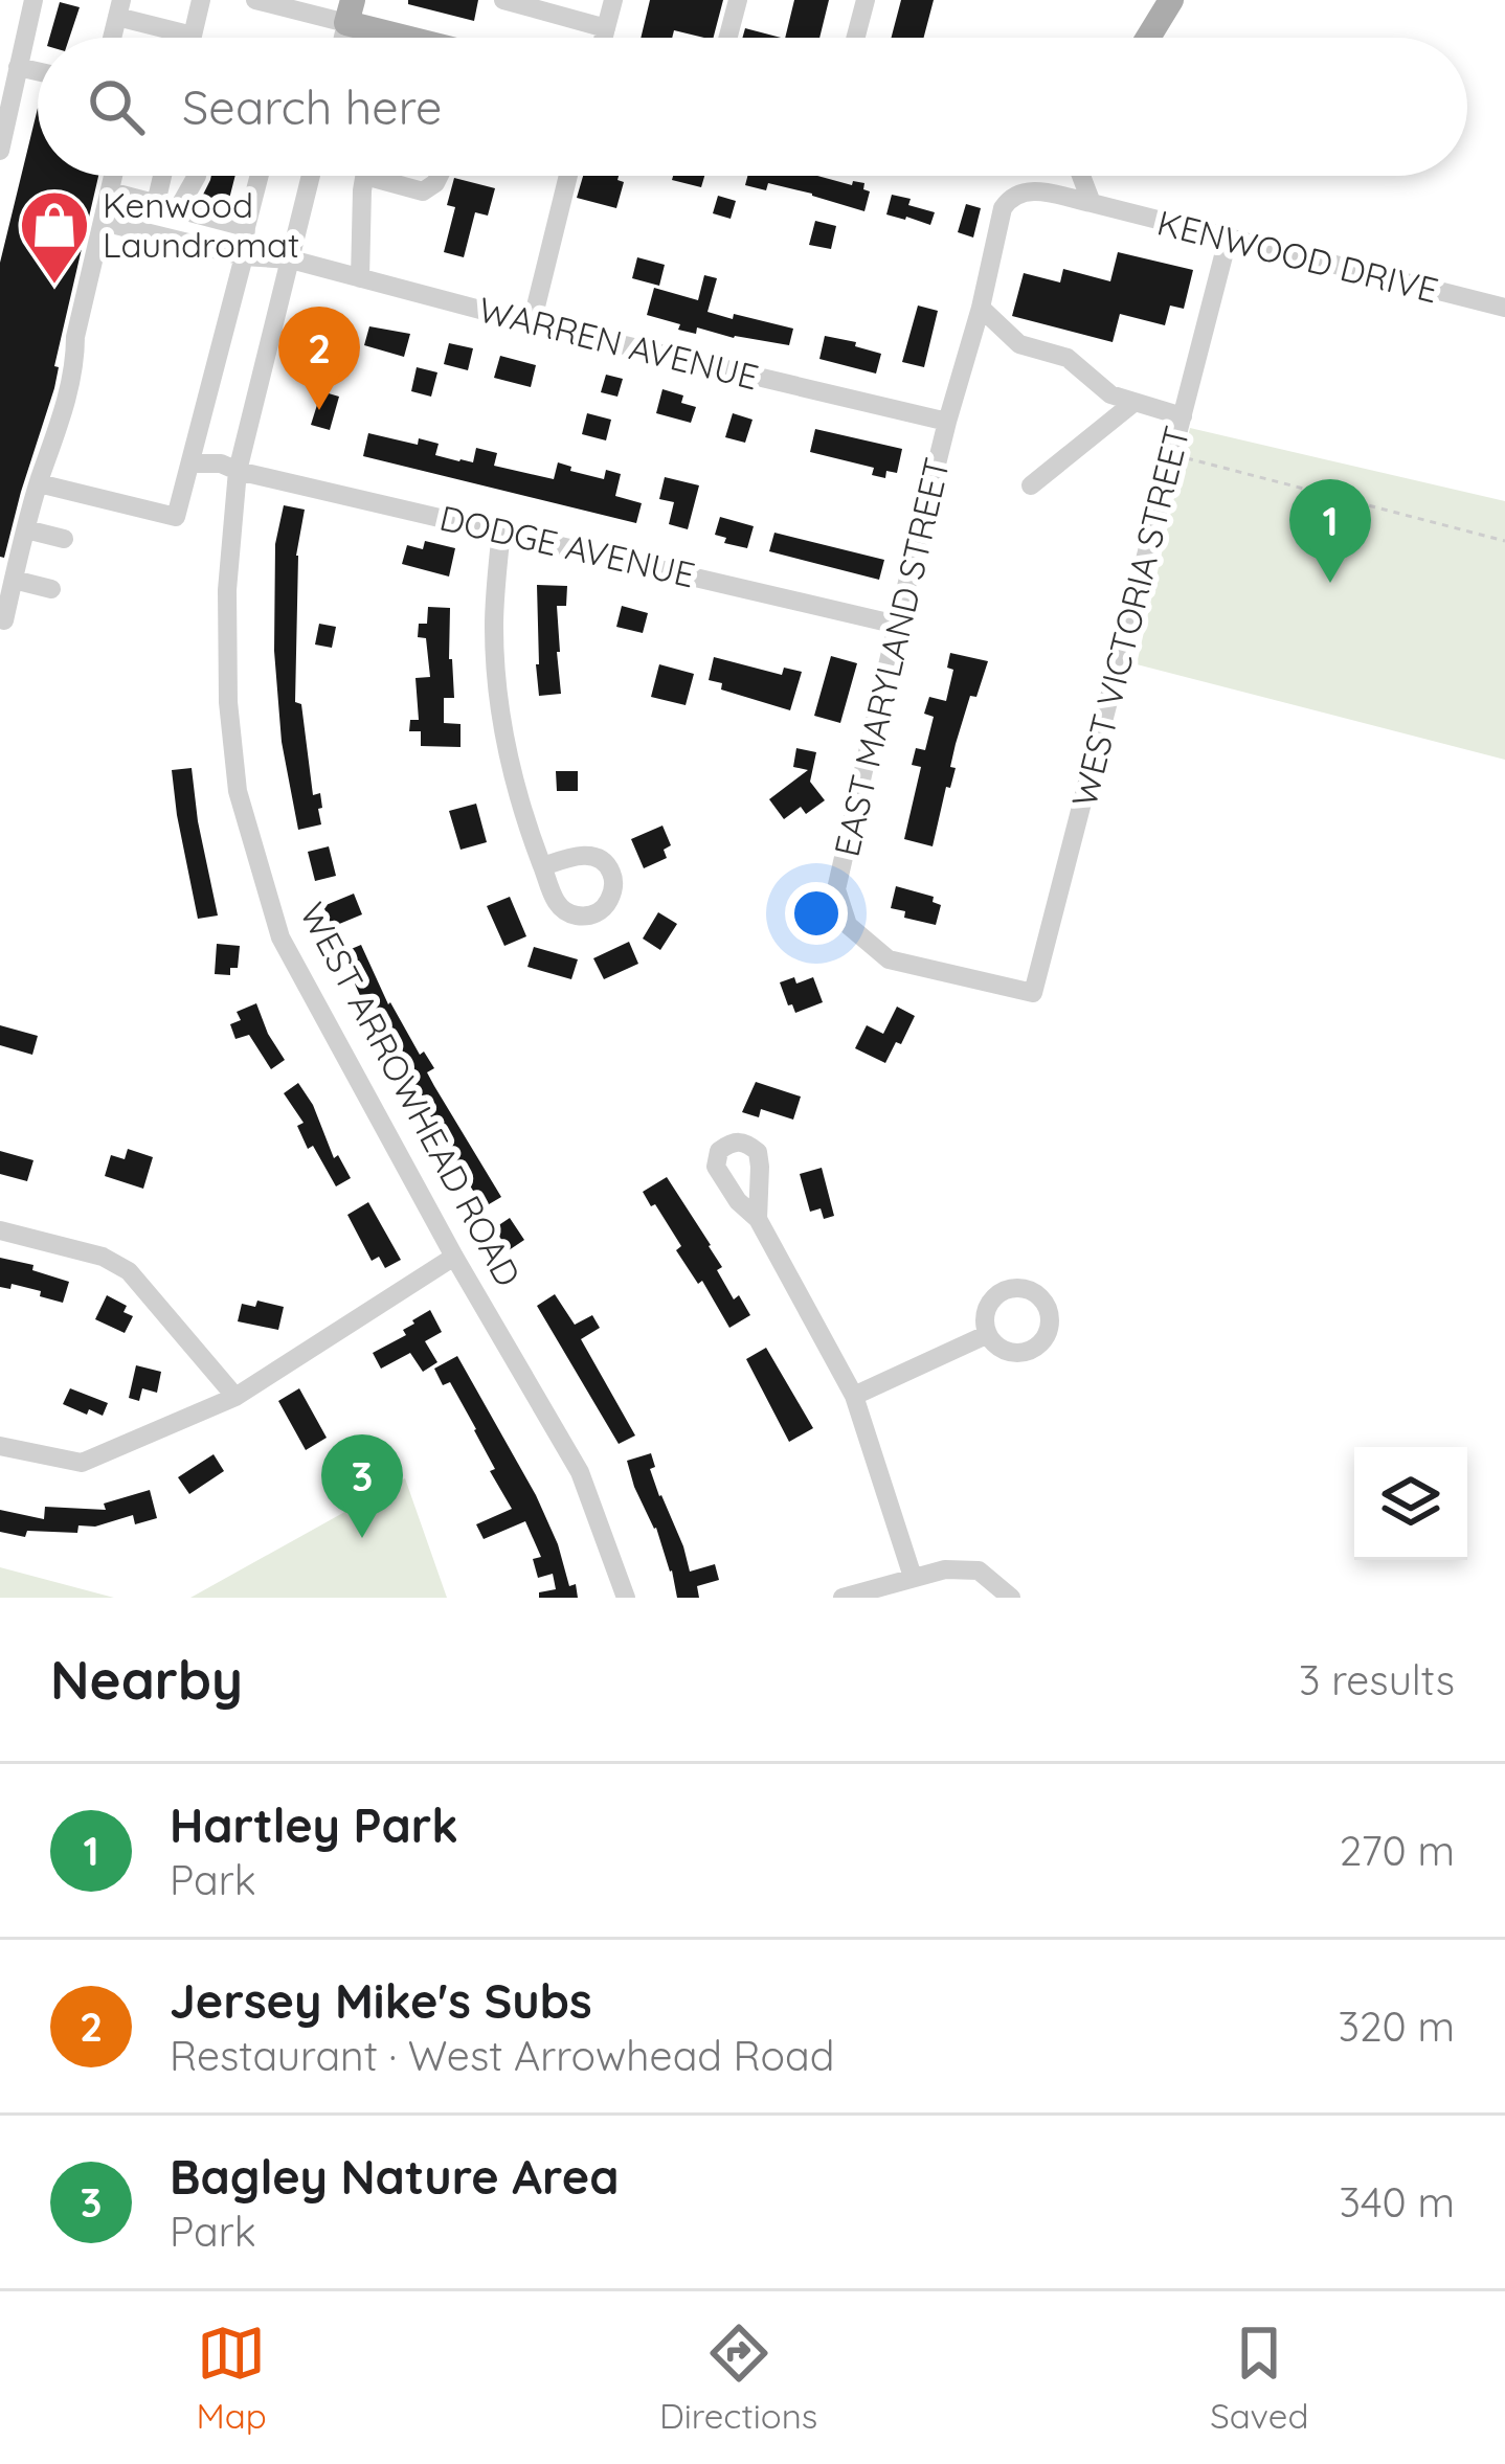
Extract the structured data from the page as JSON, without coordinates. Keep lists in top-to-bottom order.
{
  "streets": {
    "street": [
      "KENWOOD DRIVE",
      "WARREN AVENUE",
      "DODGE AVENUE",
      "WEST VICTORIA STREET",
      "EAST MARYLAND STREET",
      "WEST ARROWHEAD ROAD"
    ]
  },
  "crossings": [
    ["KENWOOD DRIVE", "WEST VICTORIA STREET"],
    ["KENWOOD DRIVE", "EAST MARYLAND STREET"],
    ["WARREN AVENUE", "EAST MARYLAND STREET"],
    ["WARREN AVENUE", "WEST ARROWHEAD ROAD"],
    ["DODGE AVENUE", "EAST MARYLAND STREET"],
    ["DODGE AVENUE", "WEST ARROWHEAD ROAD"],
    ["WEST VICTORIA STREET", "EAST MARYLAND STREET"]
  ],
  "places": {
    "shop": ["Kenwood Laundromat"]
  },
  "page": {
    "search": "Search here",
    "pins": ["2", "1", "3"],
    "heading": ["Nearby", "3 results"],
    "list": [
      {
        "mark": "1",
        "name": "Hartley Park",
        "note": "Park",
        "value": "270 m"
      },
      {
        "mark": "2",
        "name": "Jersey Mike's Subs",
        "note": "Restaurant · West Arrowhead Road",
        "value": "320 m"
      },
      {
        "mark": "3",
        "name": "Bagley Nature Area",
        "note": "Park",
        "value": "340 m"
      }
    ],
    "nav": ["Map", "Directions", "Saved"]
  }
}
